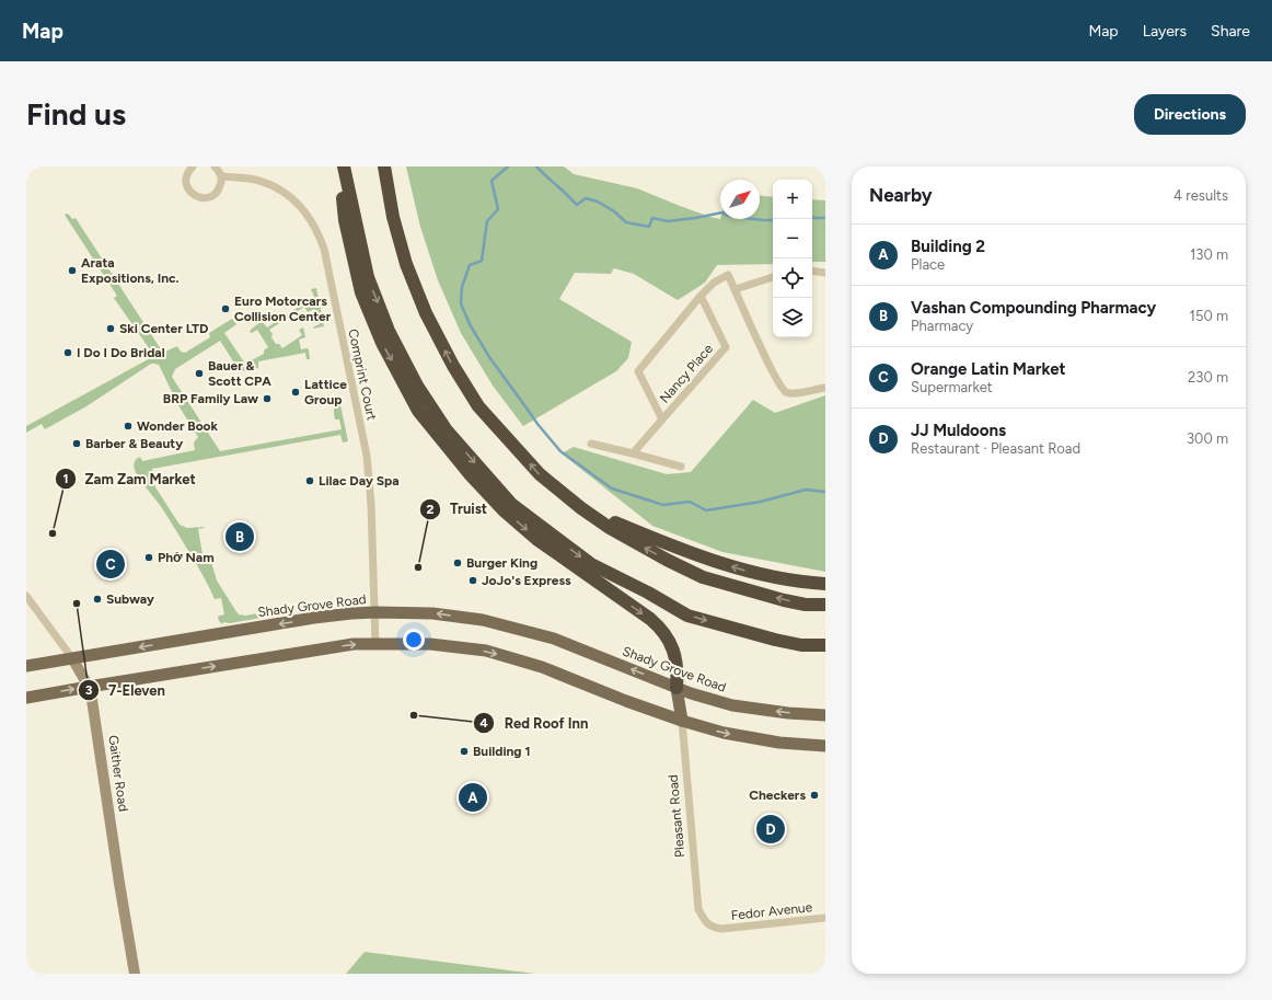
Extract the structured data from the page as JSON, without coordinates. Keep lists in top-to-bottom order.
{
  "streets": {
    "main road": ["Shady Grove Road", "Gaither Road", "Pleasant Road"],
    "street": ["Nancy Place", "Comprint Court", "Fedor Avenue"]
  },
  "crossings": [
    ["Comprint Court", "Shady Grove Road"],
    ["Shady Grove Road", "Gaither Road"],
    ["Shady Grove Road", "Pleasant Road"],
    ["Pleasant Road", "Fedor Avenue"]
  ],
  "places": [
    "Arata Expositions, Inc.",
    "Euro Motorcars Collision Center",
    "Ski Center LTD",
    "I Do I Do Bridal",
    "Bauer & Scott CPA",
    "Lattice Group",
    "BRP Family Law",
    "Wonder Book",
    "Barber & Beauty",
    "Lilac Day Spa",
    "Zam Zam Market",
    "Phở Nam",
    "Burger King",
    "Truist",
    "JoJo's Express",
    "Subway",
    "7-Eleven",
    "Red Roof Inn",
    "Building 1",
    "Checkers"
  ],
  "north": "top right",
  "page": {
    "header": "Map",
    "nav": ["Map", "Layers", "Share"],
    "buttons": "Directions",
    "title": "Find us",
    "heading": ["Nearby", "4 results"],
    "map_buttons": ["+", "−"],
    "list": [
      {
        "mark": "A",
        "name": "Building 2",
        "note": "Place",
        "value": "130 m"
      },
      {
        "mark": "B",
        "name": "Vashan Compounding Pharmacy",
        "note": "Pharmacy",
        "value": "150 m"
      },
      {
        "mark": "C",
        "name": "Orange Latin Market",
        "note": "Supermarket",
        "value": "230 m"
      },
      {
        "mark": "D",
        "name": "JJ Muldoons",
        "note": "Restaurant · Pleasant Road",
        "value": "300 m"
      }
    ],
    "pins": [
      "B",
      "C",
      "A",
      "D"
    ]
  }
}
